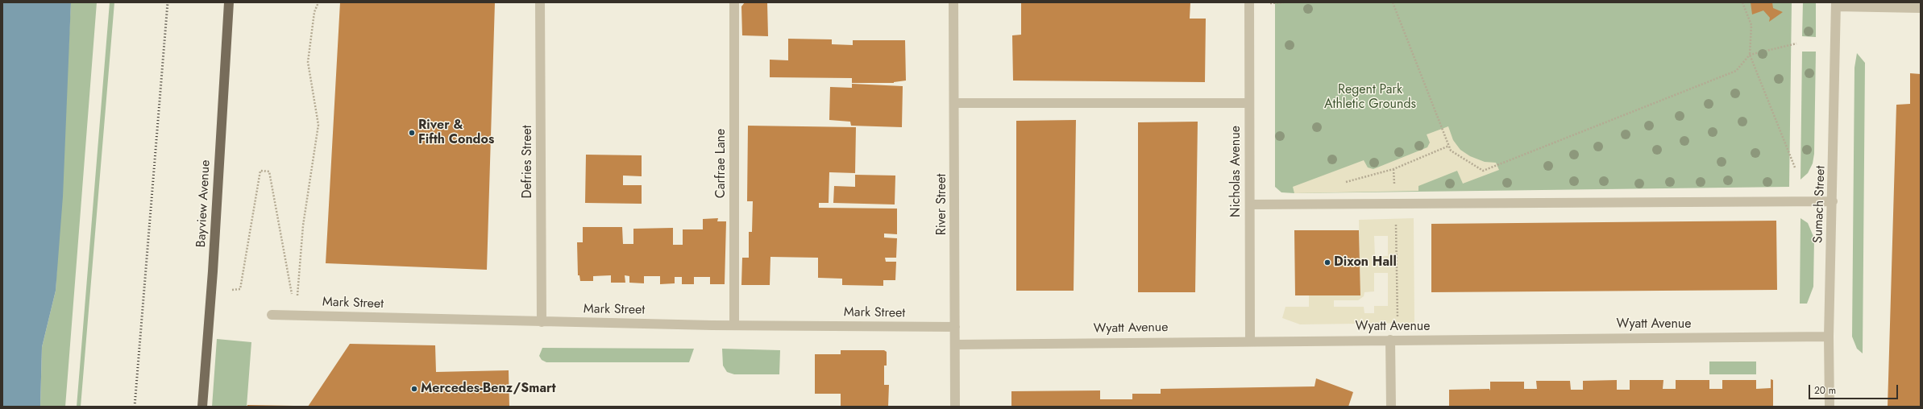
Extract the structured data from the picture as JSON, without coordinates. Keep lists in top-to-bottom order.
{
  "streets": {
    "main road": ["Bayview Avenue"],
    "street": [
      "Defries Street",
      "Carfrae Lane",
      "Nicholas Avenue",
      "River Street",
      "Sumach Street",
      "Mark Street",
      "Wyatt Avenue"
    ]
  },
  "crossings": [
    ["Defries Street", "Mark Street"],
    ["Carfrae Lane", "Mark Street"],
    ["Nicholas Avenue", "Wyatt Avenue"],
    ["River Street", "Mark Street"],
    ["River Street", "Wyatt Avenue"],
    ["Sumach Street", "Wyatt Avenue"]
  ],
  "parks": ["Regent Park Athletic Grounds"],
  "places": ["River & Fifth Condos", "Dixon Hall", "Mercedes-Benz/Smart"],
  "scale_bar": "20 m"
}
